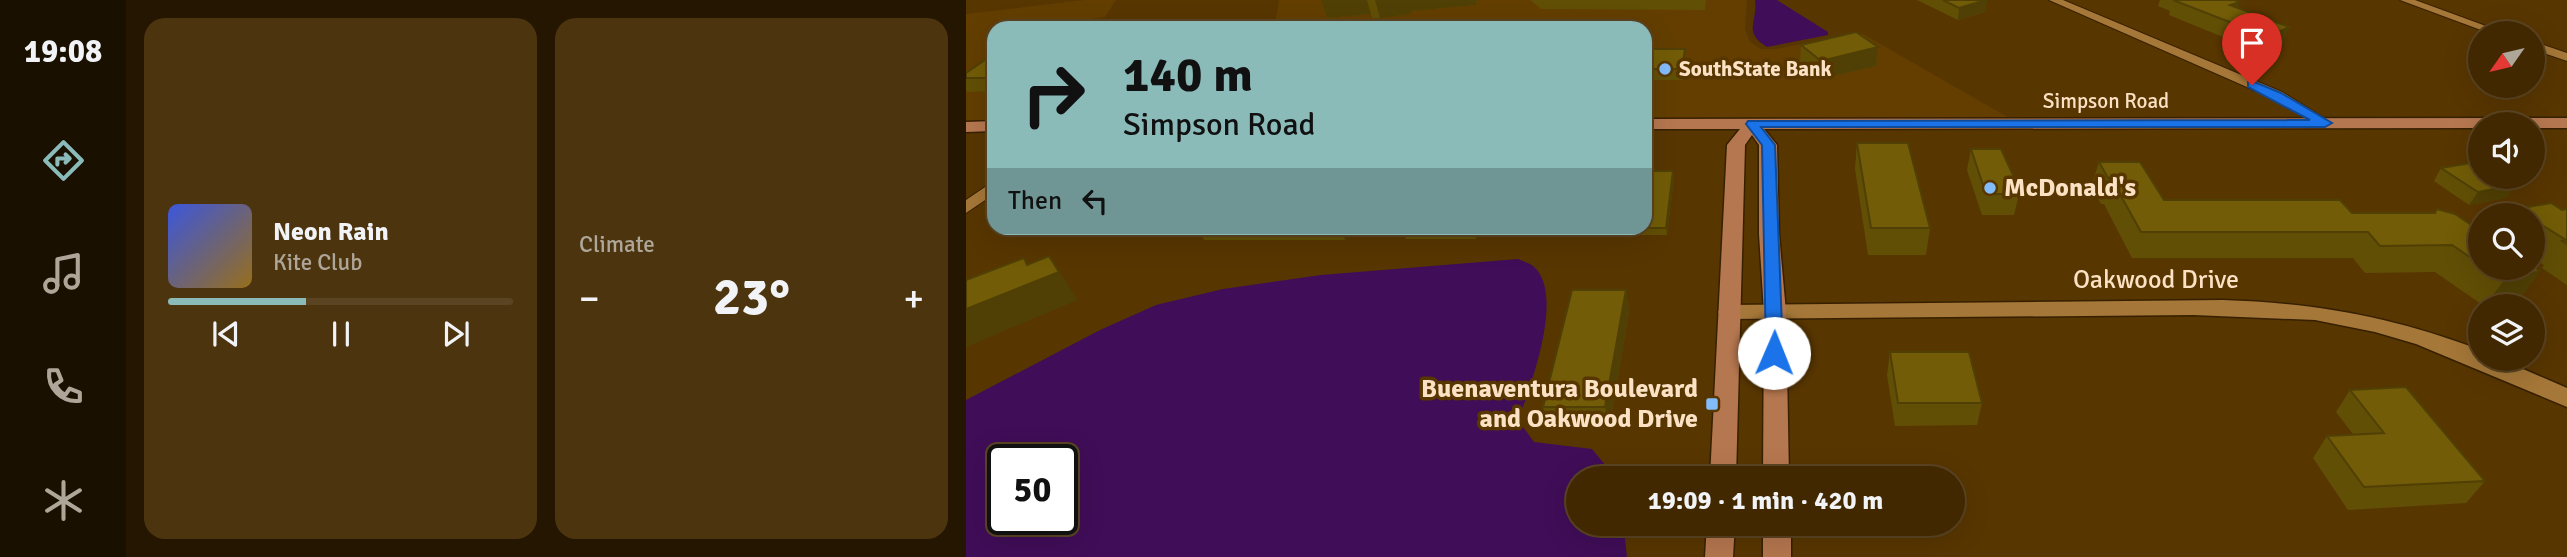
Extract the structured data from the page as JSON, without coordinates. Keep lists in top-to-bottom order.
{
  "streets": {
    "main road": ["Simpson Road"],
    "street": ["Oakwood Drive"]
  },
  "places": {
    "other": ["SouthState Bank", "McDonald's"],
    "transit": ["Buenaventura Boulevard and Oakwood Drive"]
  },
  "north": "bottom left",
  "page": {
    "tabs": "19:08",
    "tile": "Climate",
    "turn": ["140 m", "Simpson Road"],
    "then": "Then",
    "song": ["Neon Rain", "Kite Club"],
    "heat": ["−", "23°", "+"],
    "limit": "50",
    "trip": "19:09 · 1 min · 420 m"
  }
}
